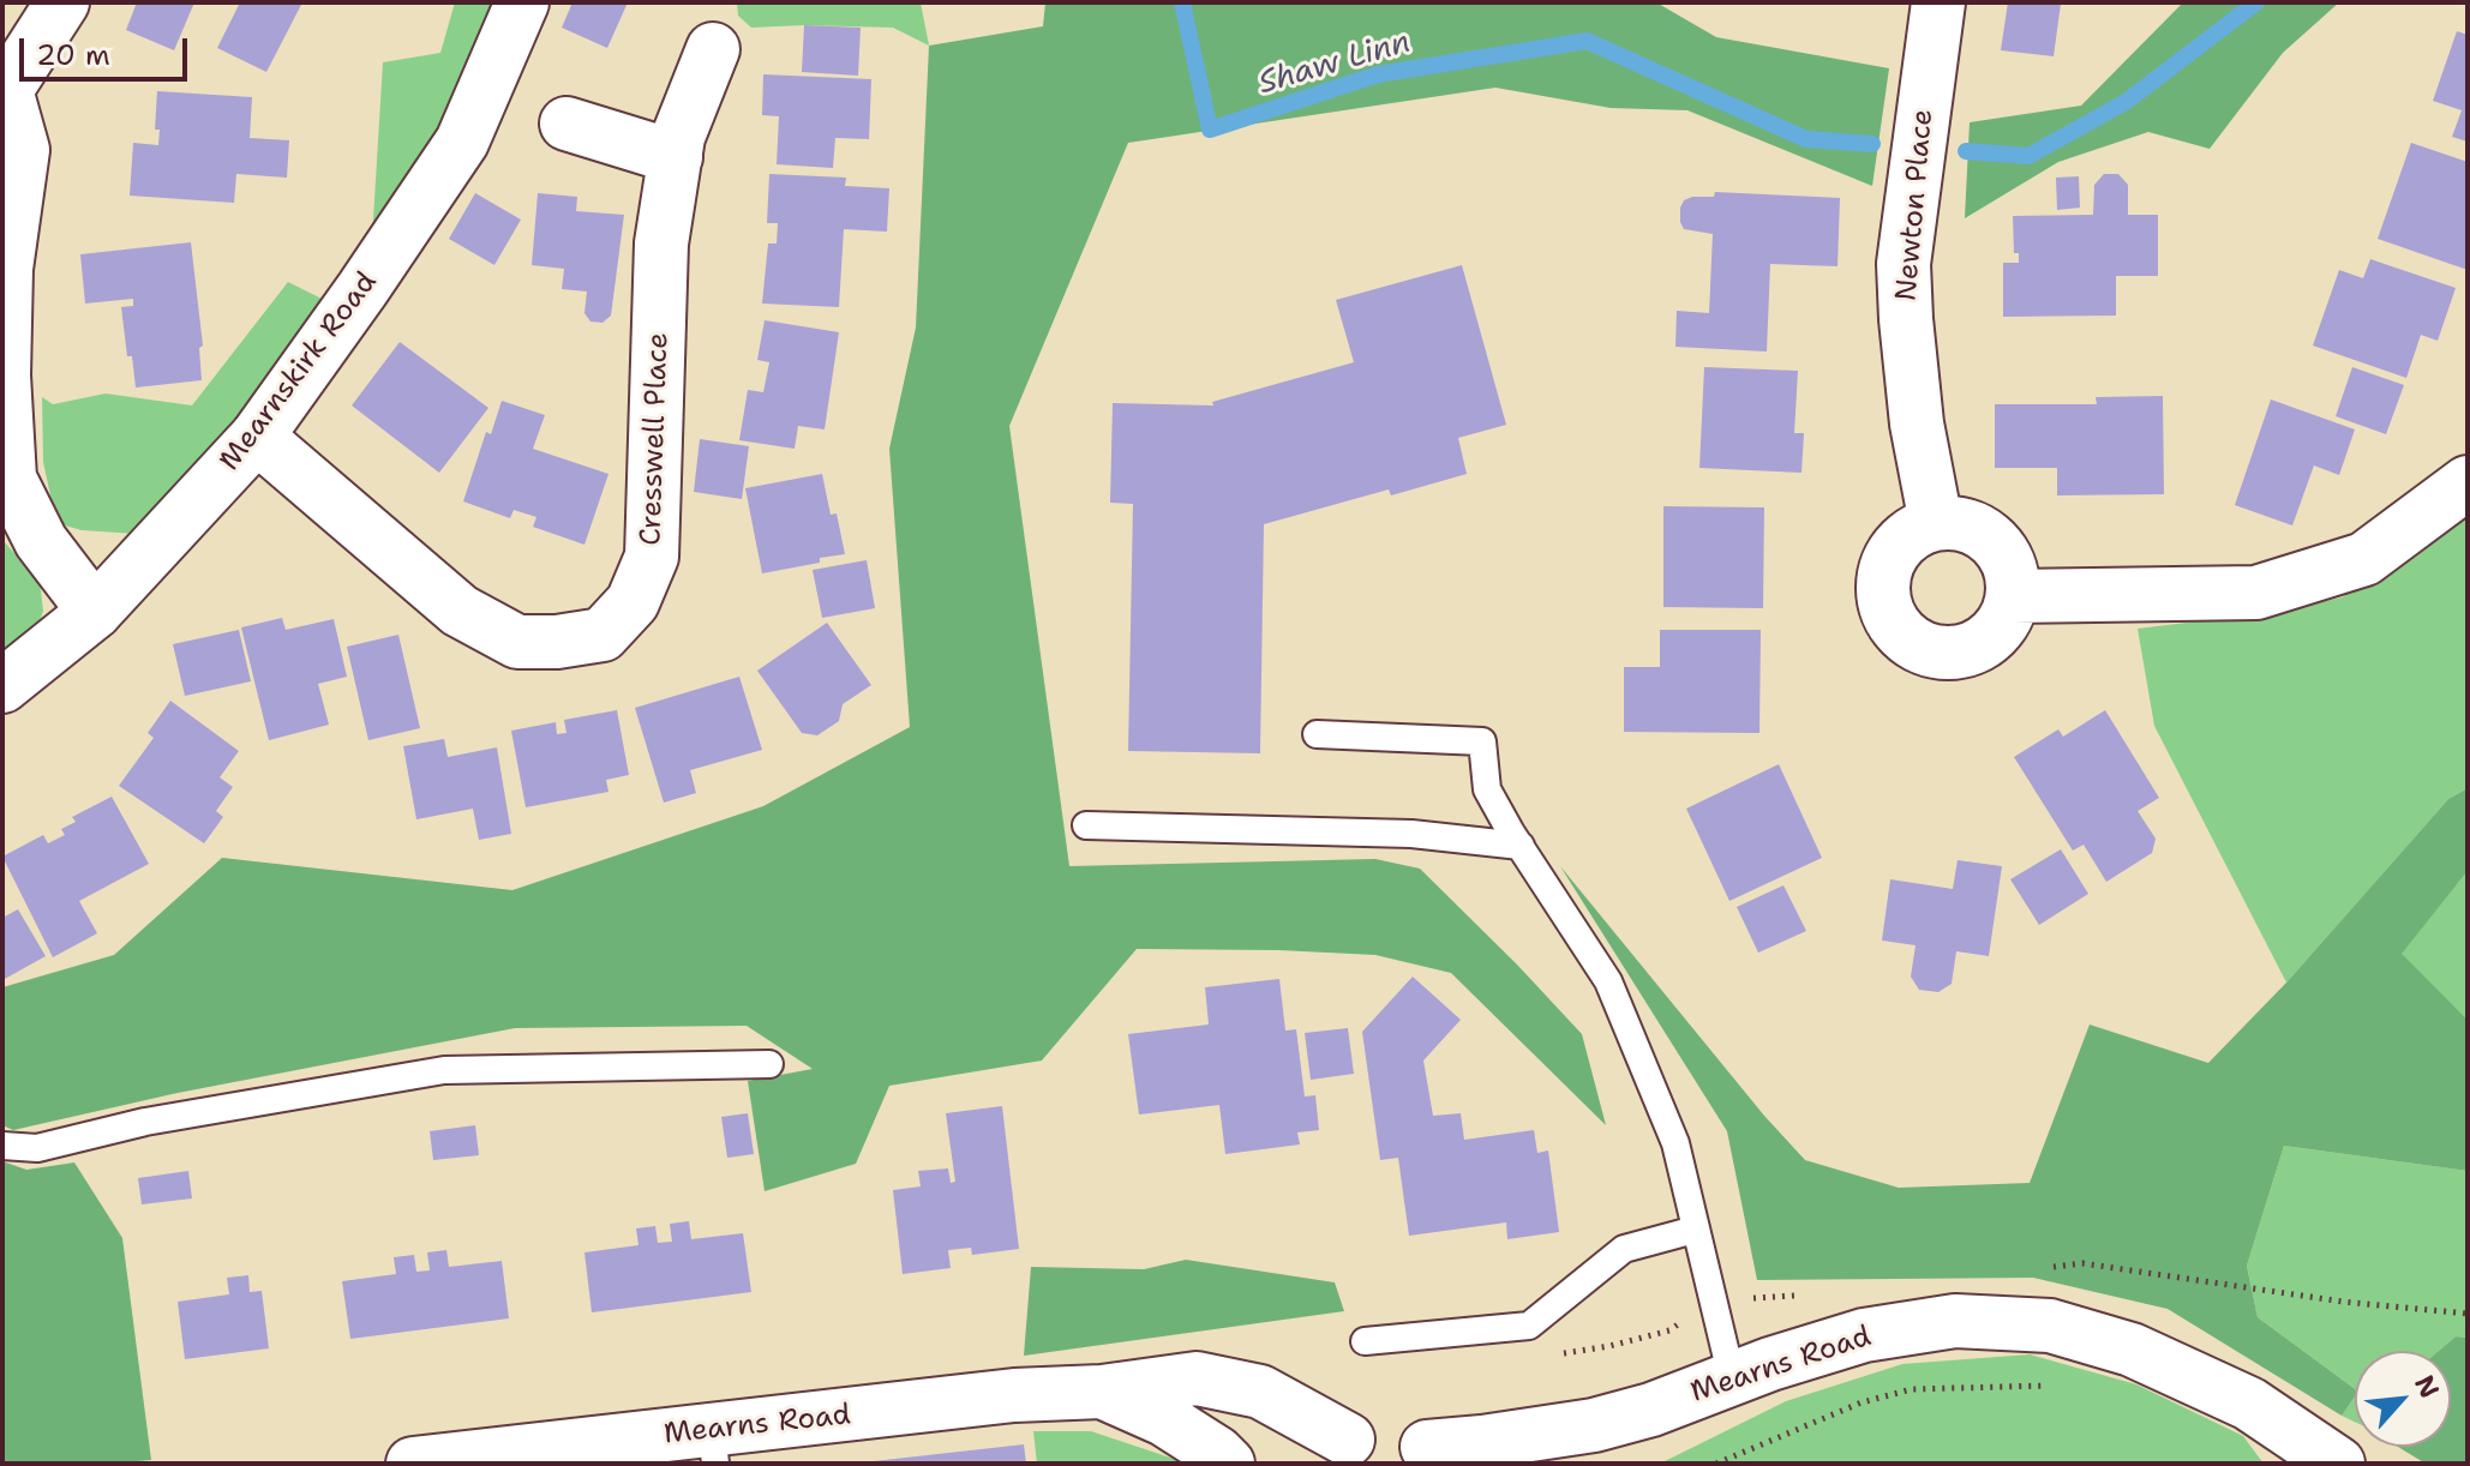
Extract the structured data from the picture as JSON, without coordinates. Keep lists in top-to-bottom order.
{
  "streets": {
    "street": [
      "Newton Place",
      "Mearnskirk Road",
      "Cresswell Place",
      "Mearns Road"
    ]
  },
  "crossings": [
    ["Mearnskirk Road", "Cresswell Place"]
  ],
  "water": ["Shaw Linn"],
  "scale_bar": "20 m",
  "north": "top right"
}
